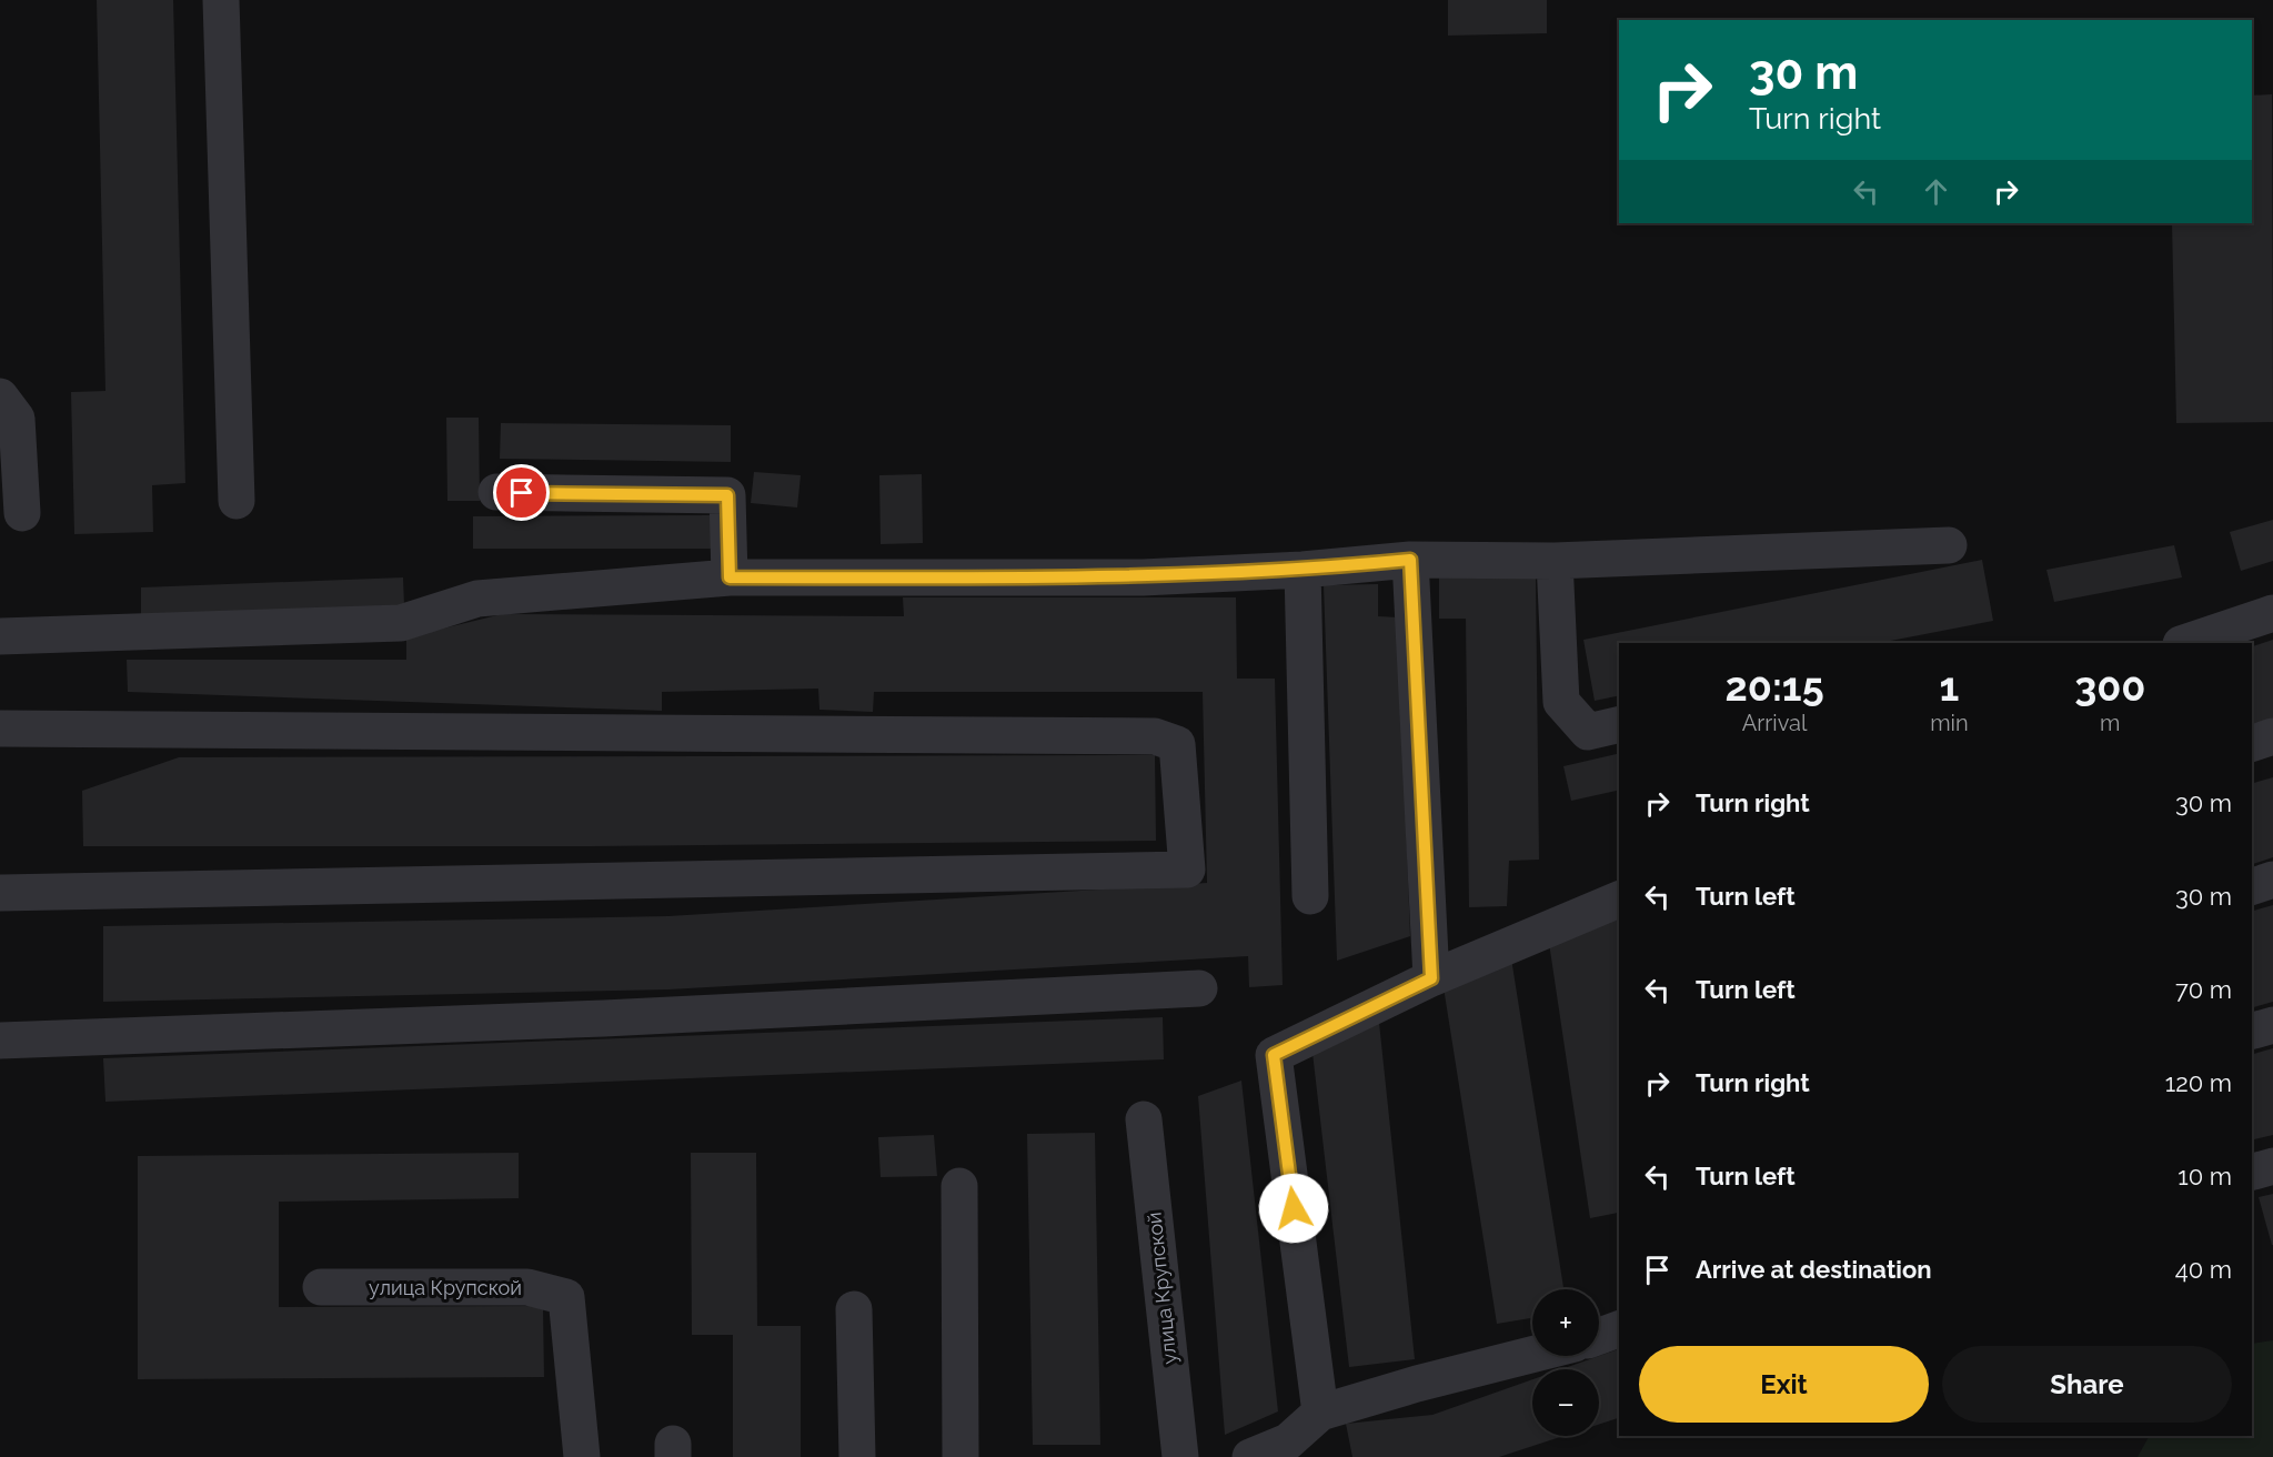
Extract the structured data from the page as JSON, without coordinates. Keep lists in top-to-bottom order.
{
  "streets": {
    "street": ["улица Крупской"]
  },
  "page": {
    "turn": ["30 m", "Turn right"],
    "eta": [
      "20:15",
      "Arrival",
      "1",
      "min",
      "300",
      "m"
    ],
    "list": [
      {
        "name": "Turn right",
        "value": "30 m"
      },
      {
        "name": "Turn left",
        "value": "30 m"
      },
      {
        "name": "Turn left",
        "value": "70 m"
      },
      {
        "name": "Turn right",
        "value": "120 m"
      },
      {
        "name": "Turn left",
        "value": "10 m"
      },
      {
        "name": "Arrive at destination",
        "value": "40 m"
      }
    ],
    "map_buttons": ["+", "−"],
    "buttons": ["Exit", "Share"]
  }
}
